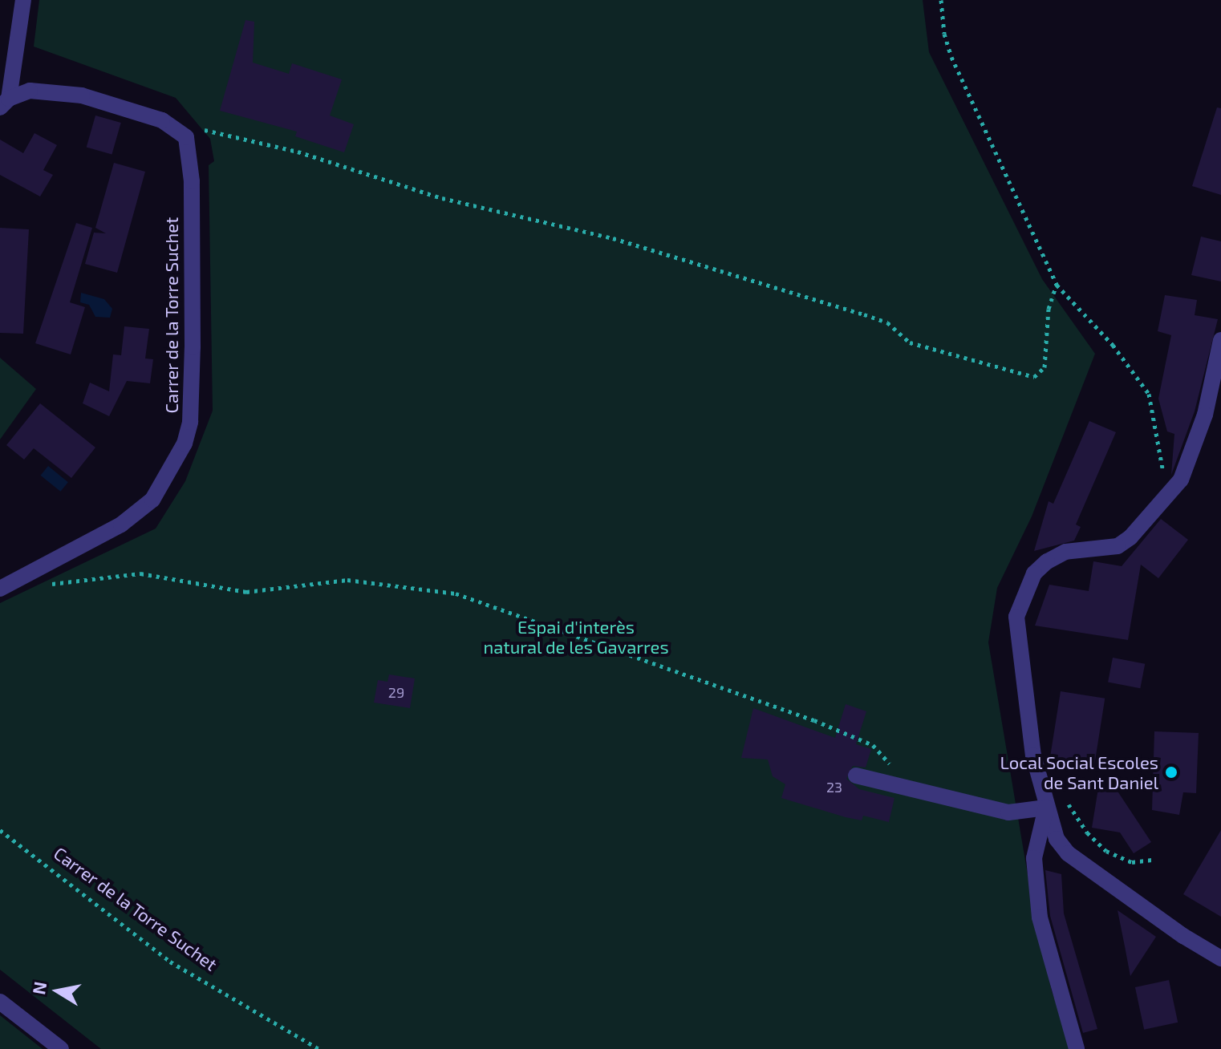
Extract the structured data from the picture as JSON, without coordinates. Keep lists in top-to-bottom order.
{
  "streets": {
    "street": ["Carrer de la Torre Suchet"]
  },
  "parks": ["Espai d'interès natural de les Gavarres"],
  "places": ["Local Social Escoles de Sant Daniel"],
  "house_numbers": ["29", "23"],
  "north": "left"
}
